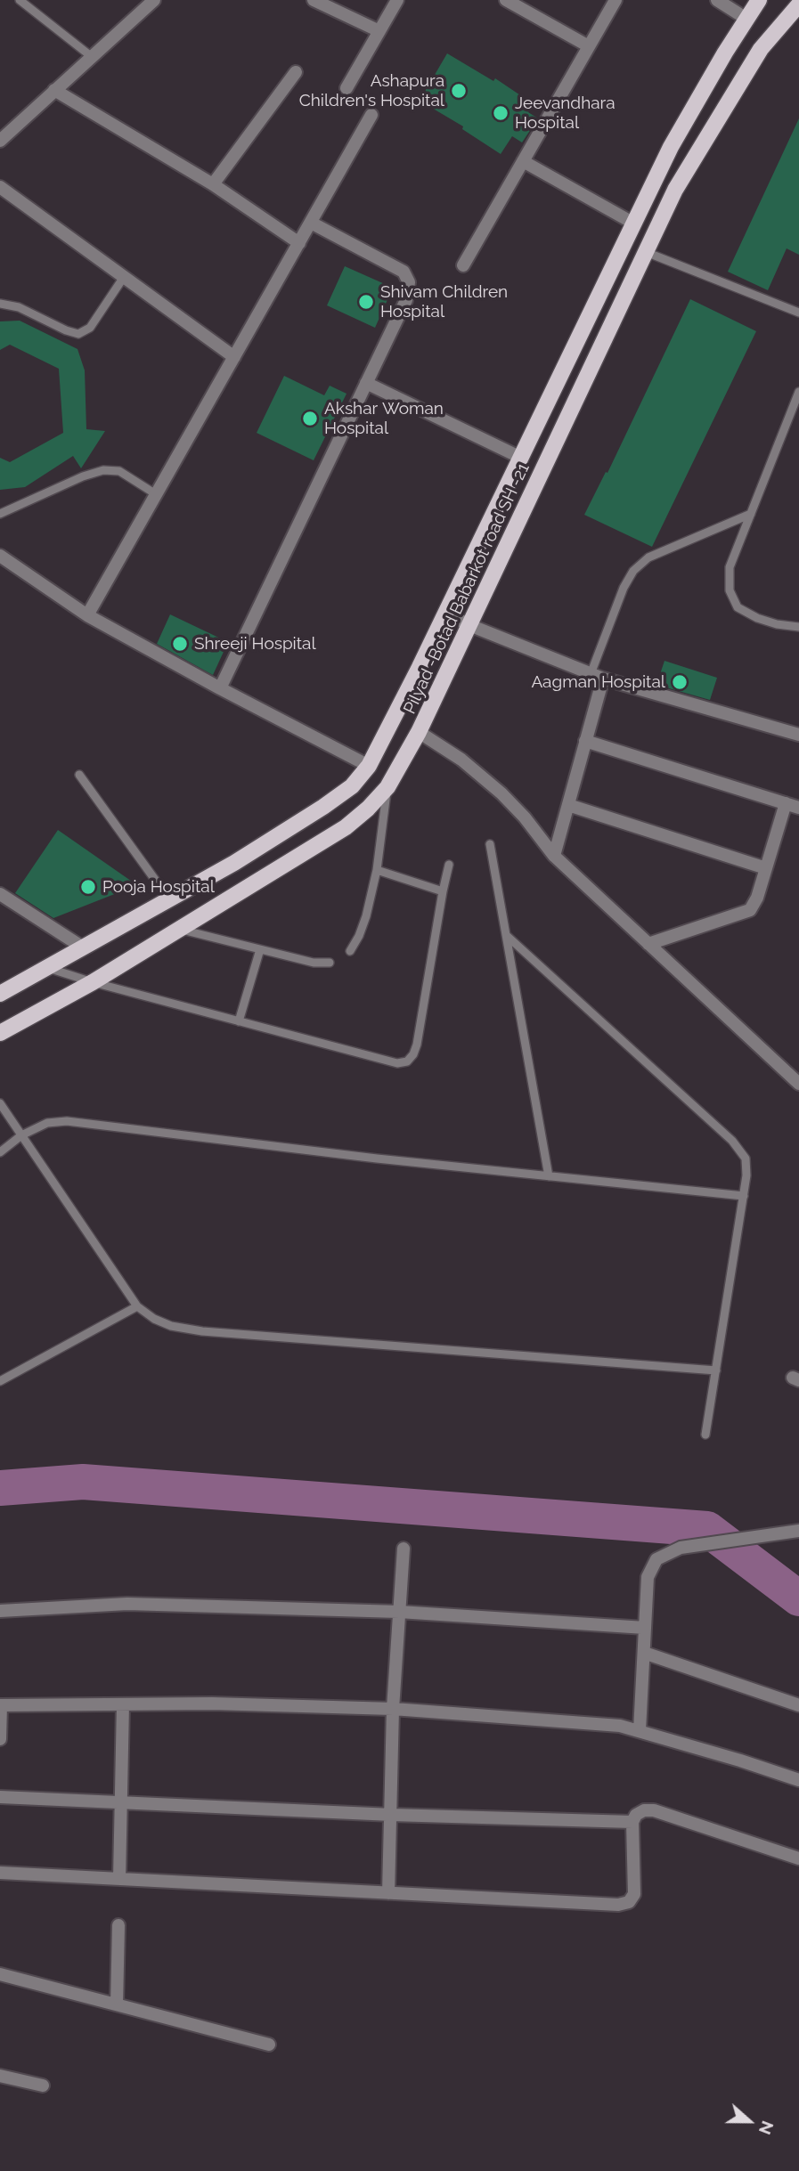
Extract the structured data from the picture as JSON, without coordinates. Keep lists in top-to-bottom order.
{
  "streets": {
    "main road": ["Pilyad -Botad Babarkot road SH -21"]
  },
  "places": [
    "Ashapura Children's Hospital",
    "Jeevandhara Hospital",
    "Shivam Children Hospital",
    "Akshar Woman Hospital",
    "Shreeji Hospital",
    "Aagman Hospital",
    "Pooja Hospital"
  ],
  "north": "right"
}
